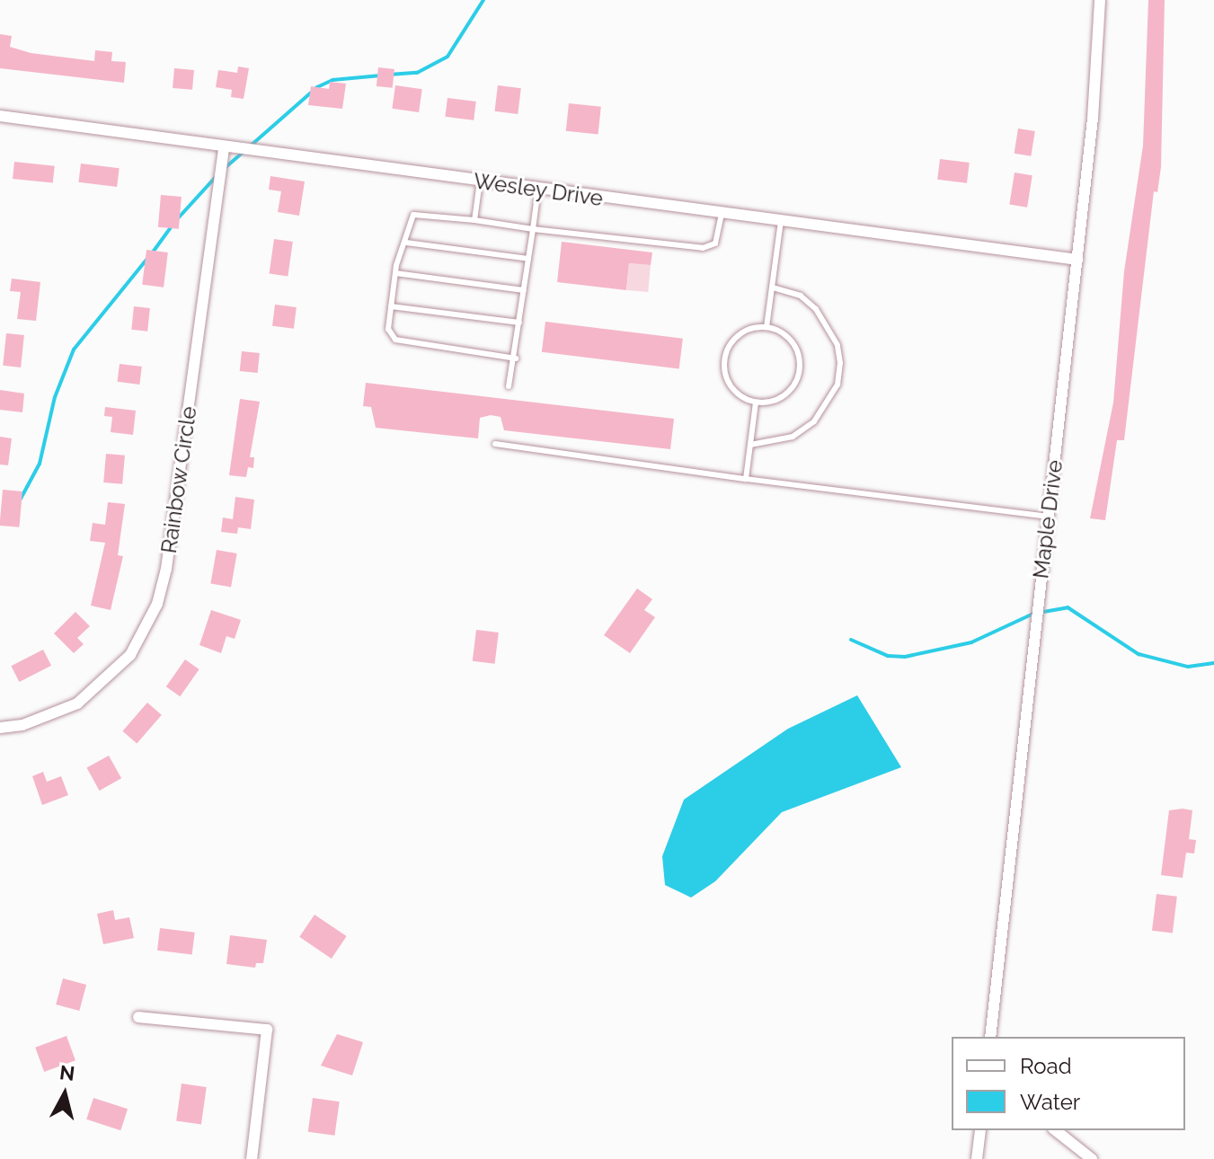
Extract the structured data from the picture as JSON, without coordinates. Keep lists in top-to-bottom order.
{
  "streets": {
    "street": ["Wesley Drive", "Rainbow Circle", "Maple Drive"]
  },
  "crossings": [
    ["Wesley Drive", "Rainbow Circle"],
    ["Wesley Drive", "Maple Drive"]
  ],
  "legend": ["Road", "Water"],
  "north": "top"
}
